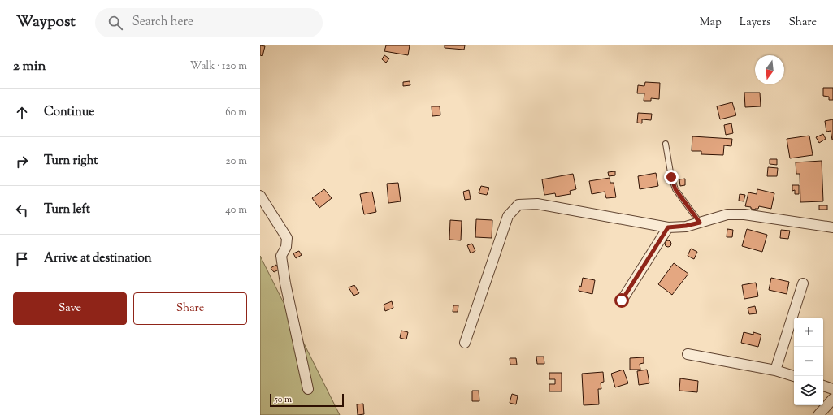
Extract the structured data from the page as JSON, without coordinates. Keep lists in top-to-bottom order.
{
  "scale_bar": "50 m",
  "north": "bottom",
  "page": {
    "header": "Waypost",
    "search": "Search here",
    "nav": ["Map", "Layers", "Share"],
    "heading": ["2 min", "Walk · 120 m"],
    "list": [
      ["Continue", "60 m"],
      ["Turn right", "20 m"],
      ["Turn left", "40 m"],
      "Arrive at destination"
    ],
    "buttons": ["Save", "Share"],
    "map_buttons": ["+", "−"],
    "scale": "50 m"
  }
}
